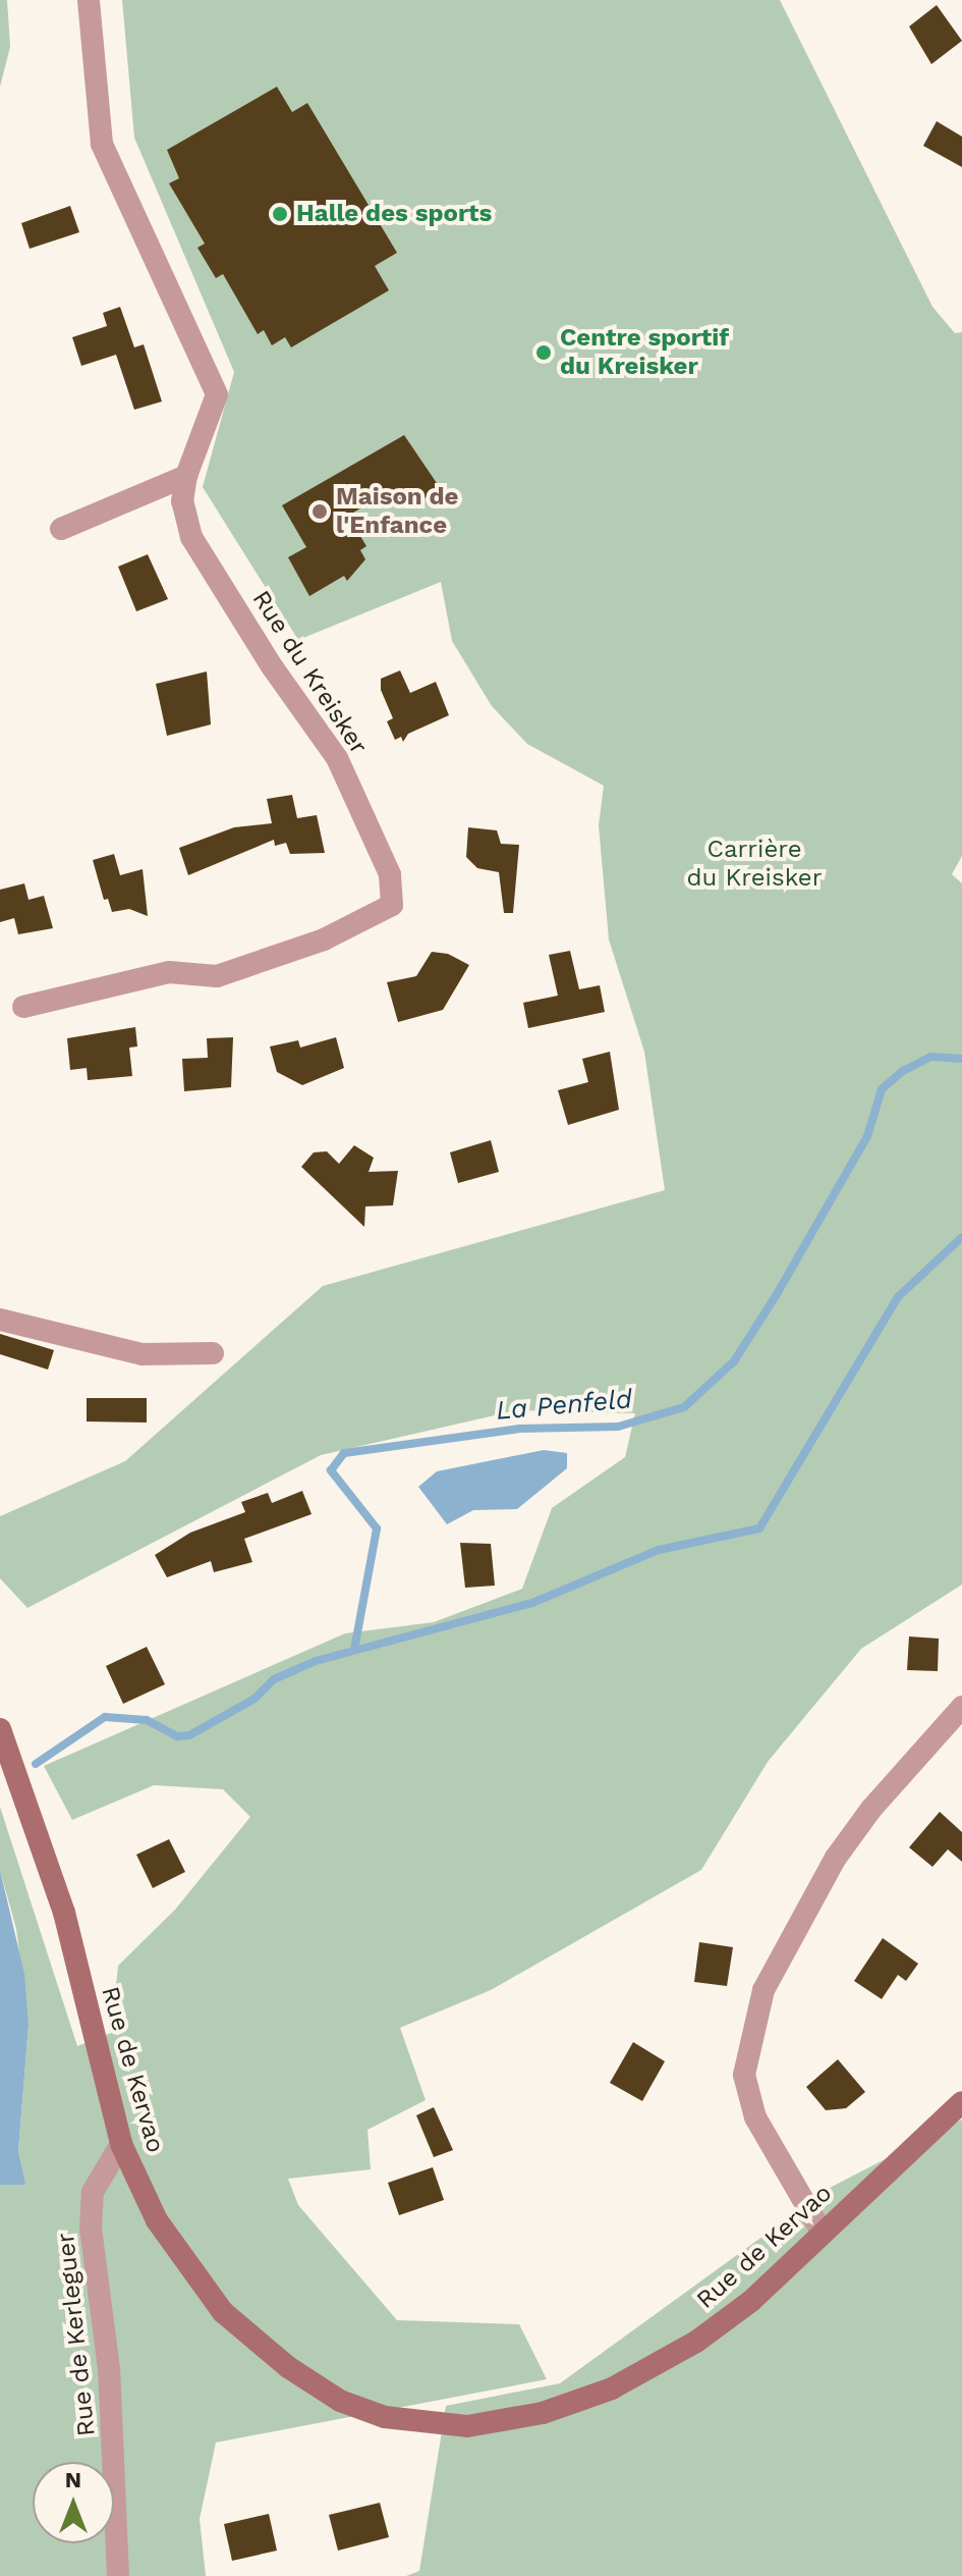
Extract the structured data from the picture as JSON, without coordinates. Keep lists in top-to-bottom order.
{
  "streets": {
    "main road": ["Rue de Kervao"],
    "street": ["Rue du Kreisker", "Rue de Kerleguer"]
  },
  "crossings": [
    ["Rue de Kervao", "Rue de Kerleguer"]
  ],
  "water": ["La Penfeld"],
  "parks": ["Carrière du Kreisker"],
  "places": ["Halle des sports", "Centre sportif du Kreisker", "Maison de l'Enfance"],
  "north": "top"
}
